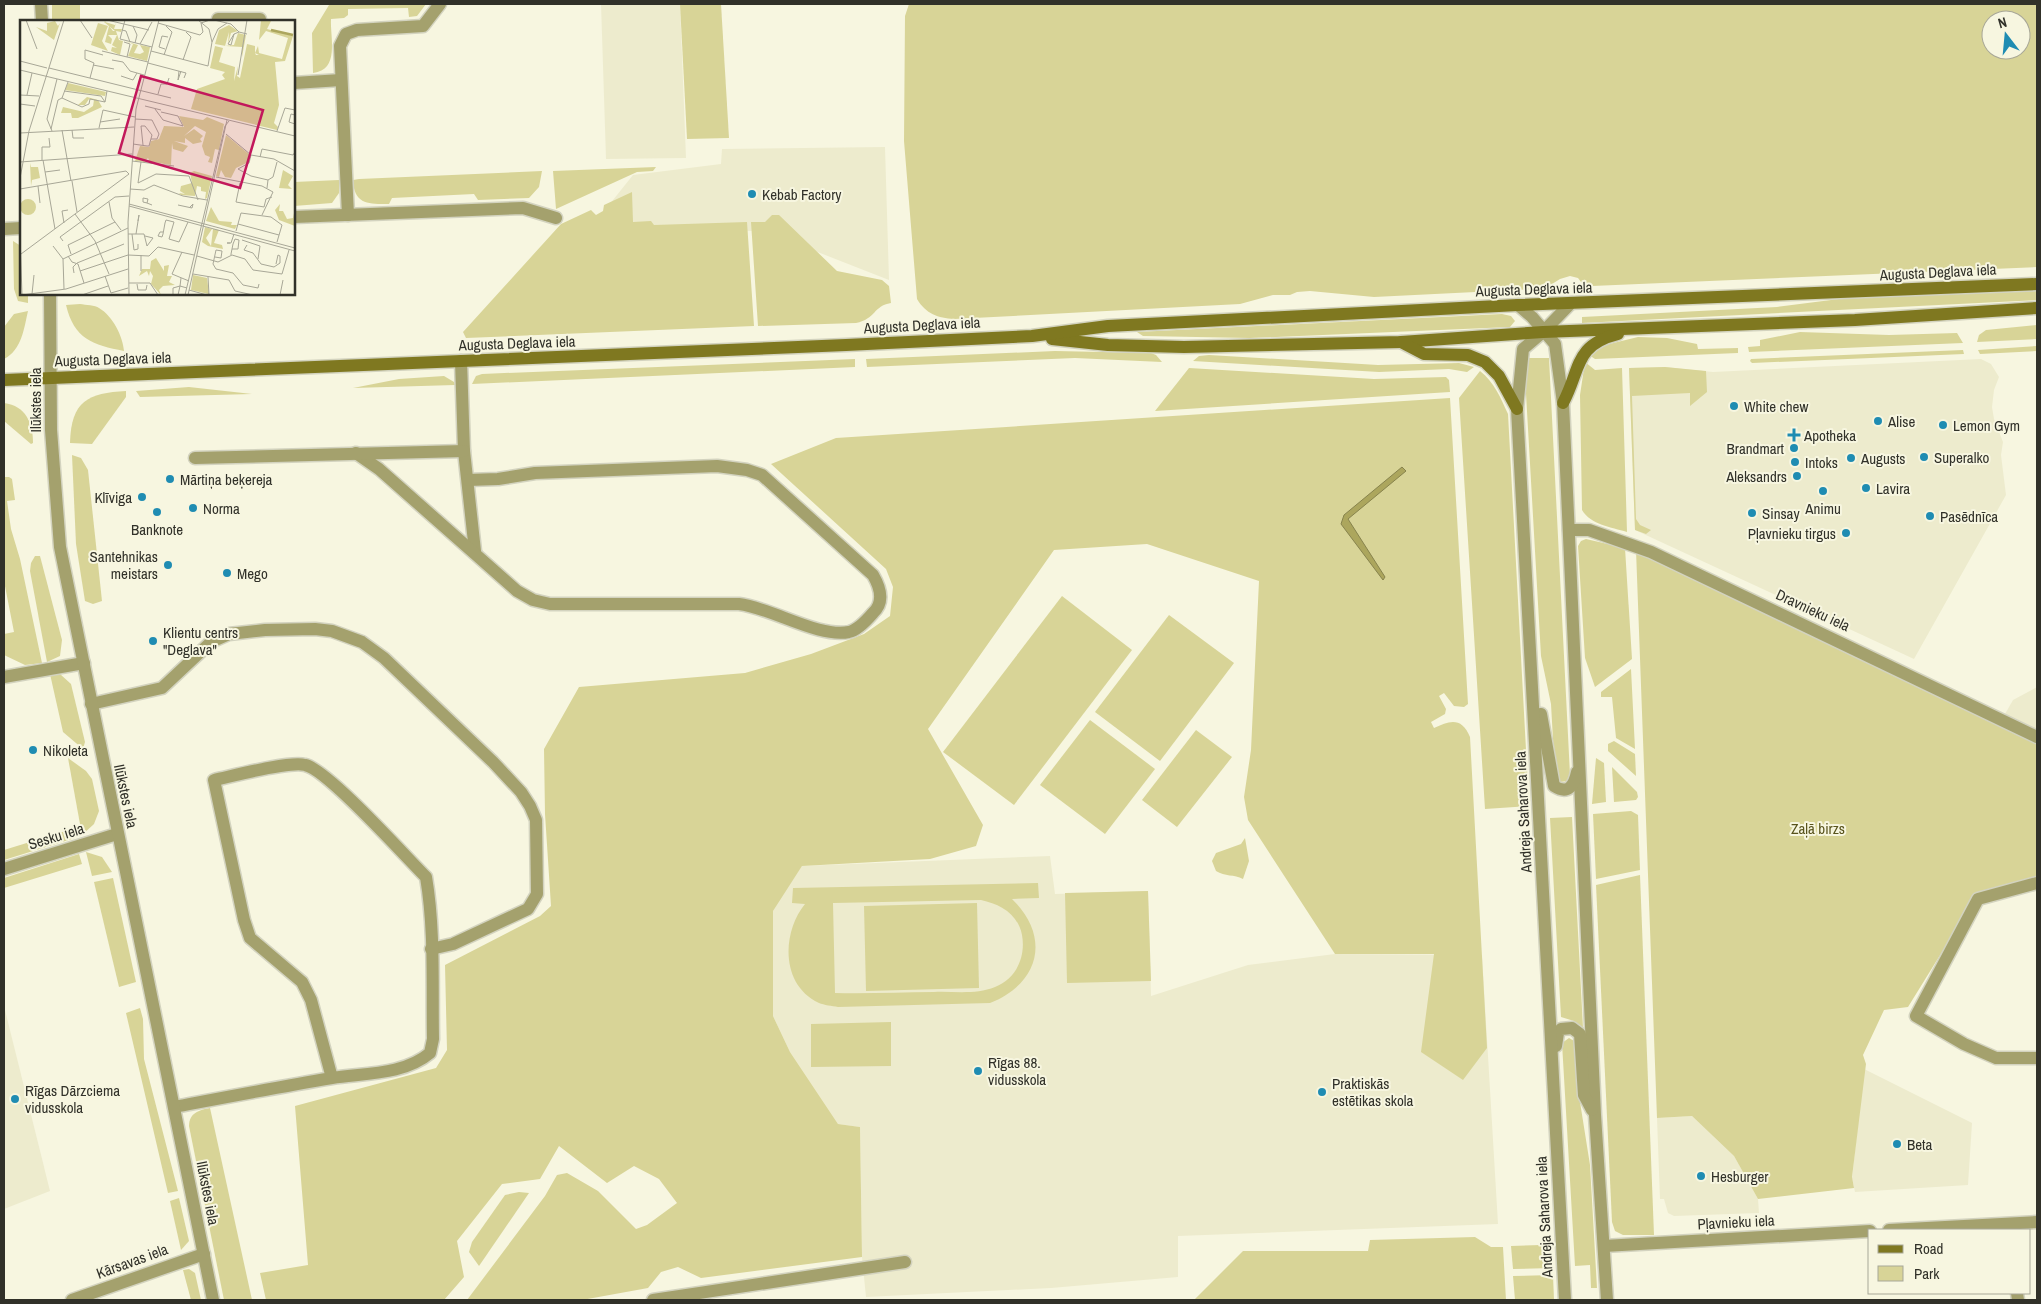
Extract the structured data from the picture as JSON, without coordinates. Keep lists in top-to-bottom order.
{
  "streets": {
    "main road": ["Augusta Deglava iela"],
    "street": [
      "Ilūkstes iela",
      "Dravnieku iela",
      "Andreja Saharova iela",
      "Sesku iela",
      "Pļavnieku iela",
      "Kārsavas iela"
    ]
  },
  "crossings": [
    ["Augusta Deglava iela", "Ilūkstes iela"],
    ["Augusta Deglava iela", "Andreja Saharova iela"],
    ["Ilūkstes iela", "Sesku iela"],
    ["Ilūkstes iela", "Kārsavas iela"]
  ],
  "parks": ["Zaļā birzs"],
  "places": {
    "other": [
      "Kebab Factory",
      "White chew",
      "Alise",
      "Lemon Gym",
      "Brandmart",
      "Superalko",
      "Augusts",
      "Intoks",
      "Aleksandrs",
      "Mārtiņa beķereja",
      "Lavira",
      "Animu",
      "Klīviga",
      "Norma",
      "Banknote",
      "Sinsay",
      "Pasēdnīca",
      "Pļavnieku tirgus",
      "Santehnikas meistars",
      "Mego",
      "Klientu centrs \"Deglava\"",
      "Nikoleta",
      "Rīgas 88. vidusskola",
      "Praktiskās estētikas skola",
      "Rīgas Dārzciema vidusskola",
      "Beta",
      "Hesburger"
    ],
    "health": ["Apotheka"]
  },
  "legend": ["Road", "Park"],
  "north": "top"
}
